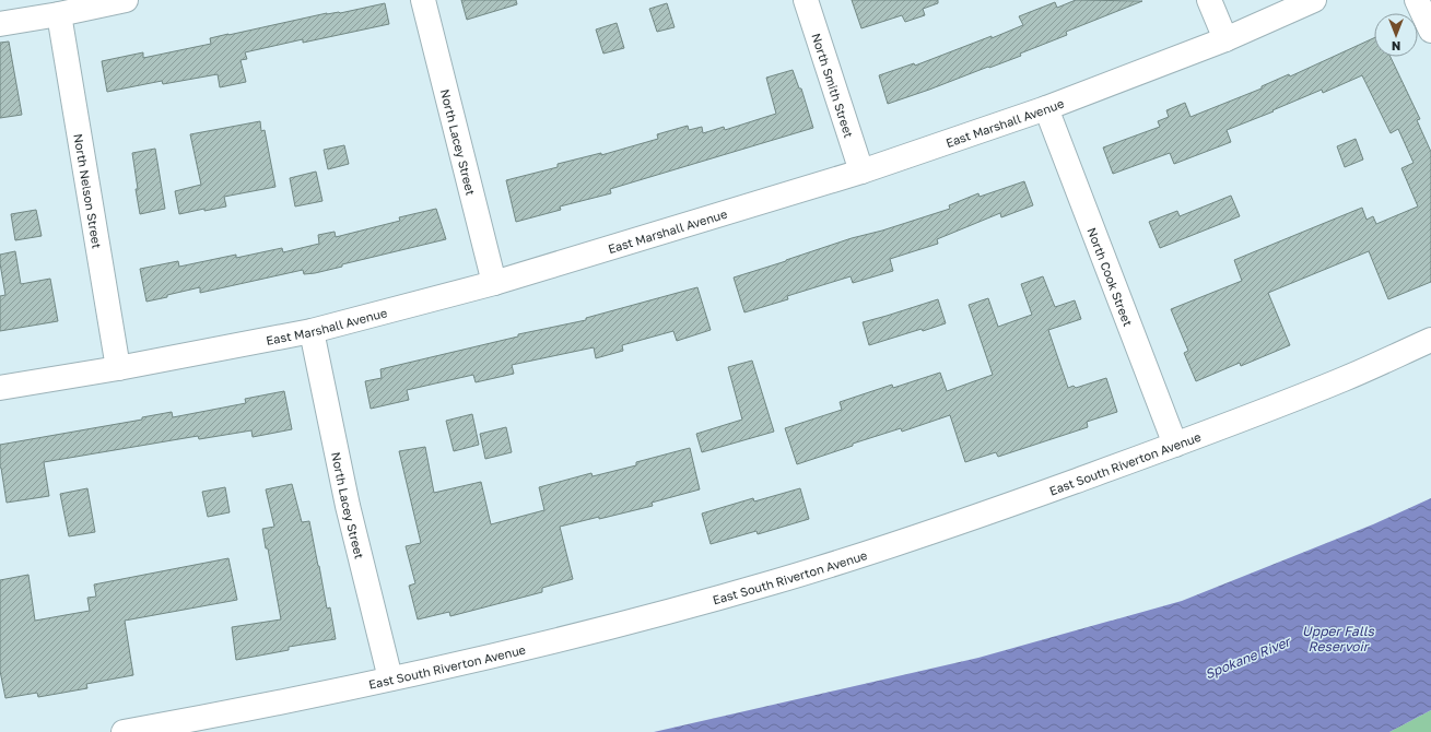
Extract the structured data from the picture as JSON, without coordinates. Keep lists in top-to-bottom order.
{
  "streets": {
    "street": [
      "North Smith Street",
      "East Marshall Avenue",
      "North Lacey Street",
      "North Nelson Street",
      "North Cook Street",
      "East South Riverton Avenue"
    ]
  },
  "crossings": [
    ["North Smith Street", "East Marshall Avenue"],
    ["East Marshall Avenue", "North Lacey Street"],
    ["East Marshall Avenue", "North Nelson Street"],
    ["East Marshall Avenue", "North Cook Street"],
    ["North Lacey Street", "East South Riverton Avenue"],
    ["North Cook Street", "East South Riverton Avenue"]
  ],
  "water": ["Upper Falls Reservoir", "Spokane River"],
  "north": "bottom"
}
